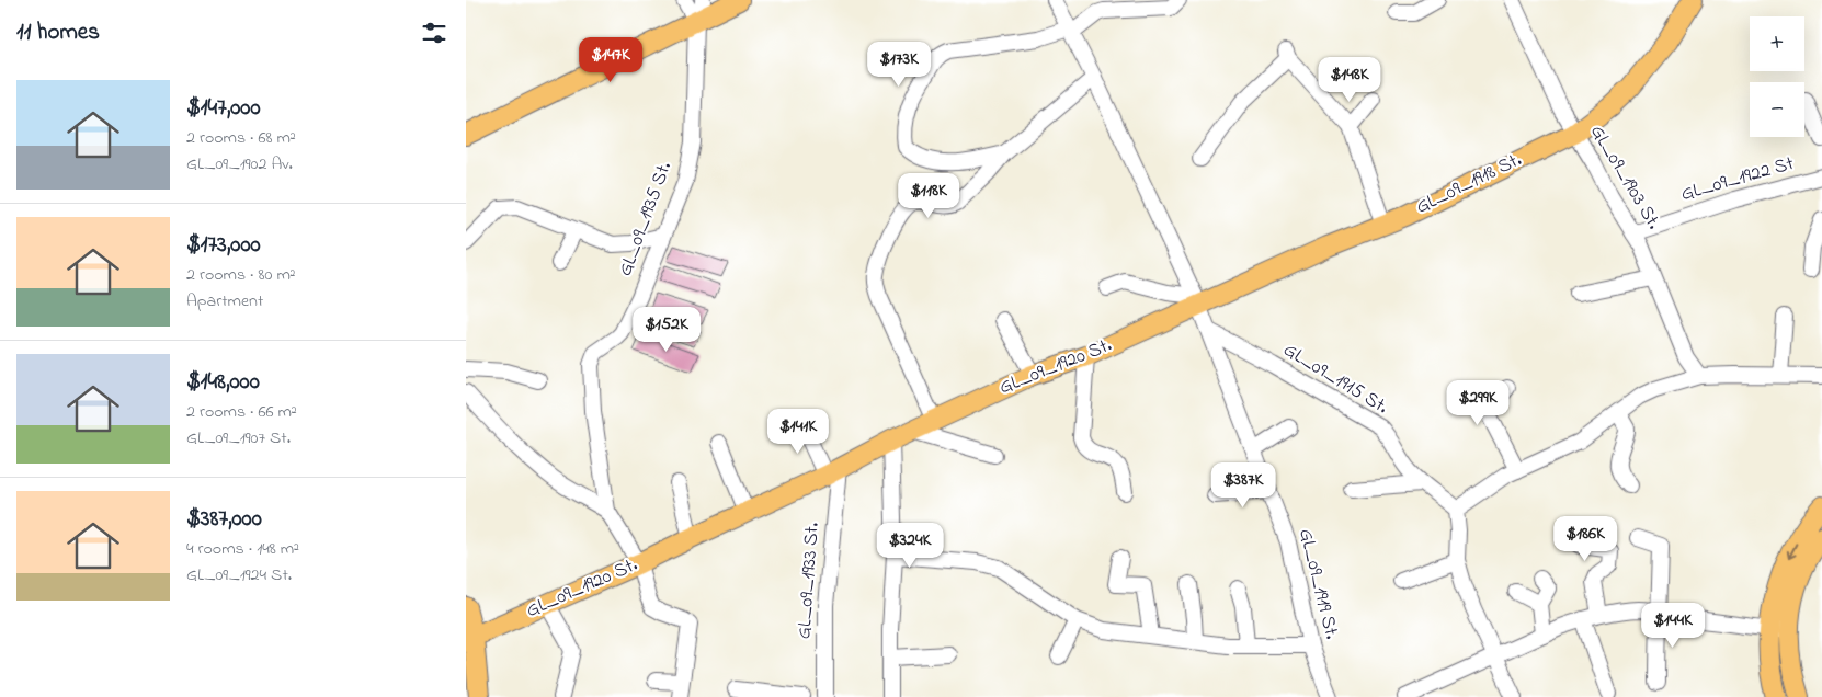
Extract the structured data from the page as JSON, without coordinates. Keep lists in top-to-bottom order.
{
  "streets": {
    "main road": ["GL_09_1918 St.", "GL_09_1920 St."],
    "street": [
      "GL_09_1903 St.",
      "GL_09_1922 St",
      "GL_09_1935 St.",
      "GL_09_1915 St.",
      "GL_09_1933 St.",
      "GL_09_1919 St."
    ]
  },
  "crossings": [
    ["GL_09_1903 St.", "GL_09_1922 St"],
    ["GL_09_1903 St.", "GL_09_1918 St."],
    ["GL_09_1918 St.", "GL_09_1920 St."],
    ["GL_09_1918 St.", "GL_09_1919 St."],
    ["GL_09_1920 St.", "GL_09_1933 St."],
    ["GL_09_1920 St.", "GL_09_1919 St."],
    ["GL_09_1915 St.", "GL_09_1919 St."]
  ],
  "page": {
    "heading": "11 homes",
    "map_buttons": ["+", "−"],
    "price": [
      "$147K",
      "$173K",
      "$148K",
      "$118K",
      "$152K",
      "$299K",
      "$141K",
      "$387K",
      "$186K",
      "$324K",
      "$144K"
    ],
    "list": [
      {
        "name": "$147,000",
        "note": "2 rooms · 68 m² · GL_09_1902 Av."
      },
      {
        "name": "$173,000",
        "note": "2 rooms · 80 m² · Apartment"
      },
      {
        "name": "$148,000",
        "note": "2 rooms · 66 m² · GL_09_1907 St."
      },
      {
        "name": "$387,000",
        "note": "4 rooms · 148 m² · GL_09_1924 St."
      }
    ]
  }
}
